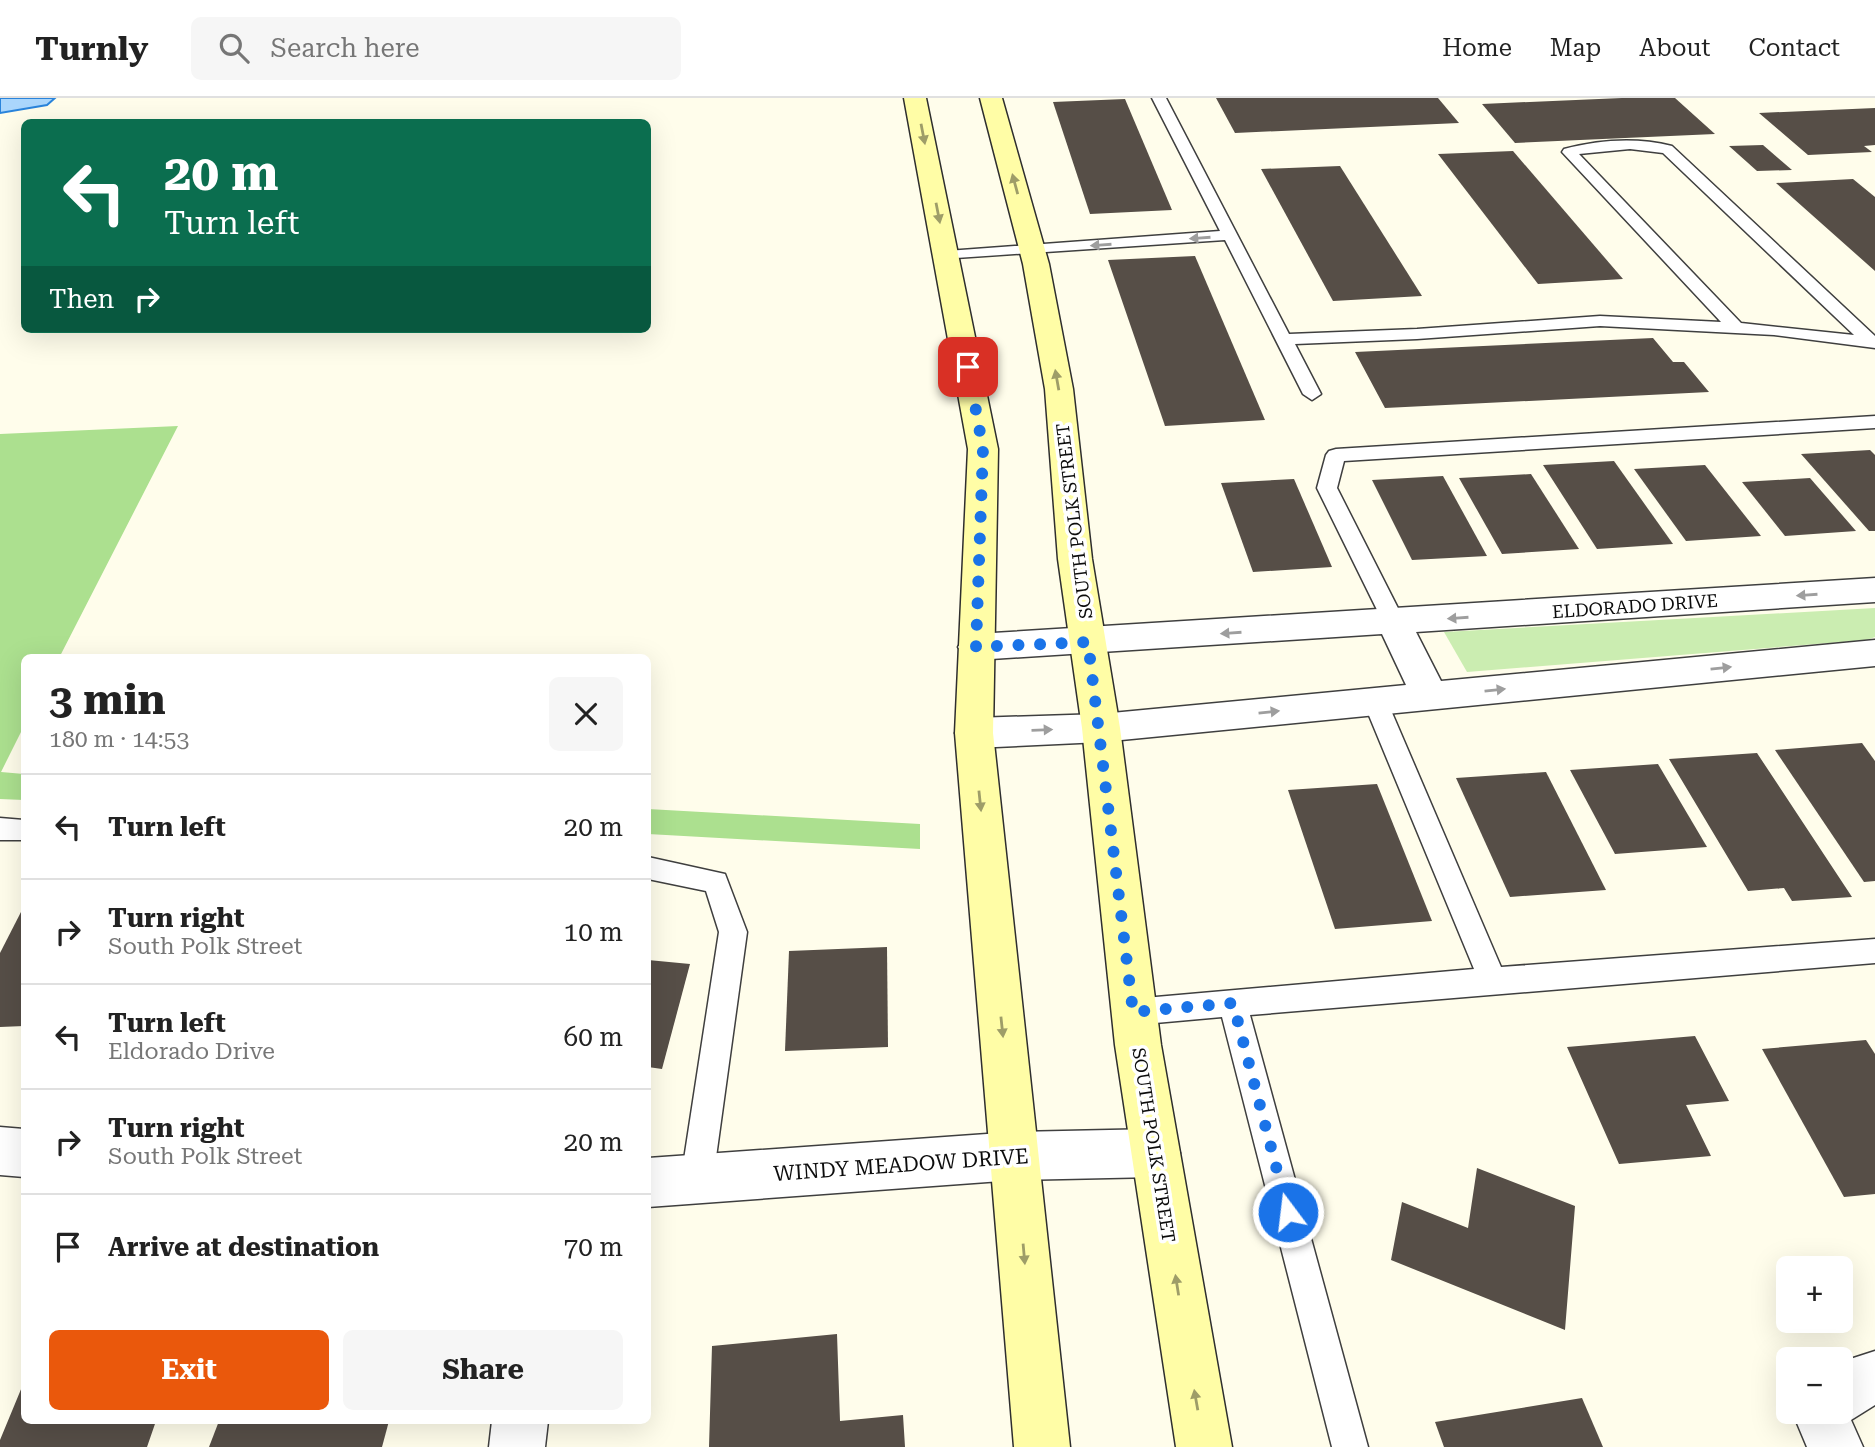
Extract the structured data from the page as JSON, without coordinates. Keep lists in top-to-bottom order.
{
  "streets": {
    "main road": ["SOUTH POLK STREET"],
    "street": ["ELDORADO DRIVE", "WINDY MEADOW DRIVE"]
  },
  "crossings": [
    ["SOUTH POLK STREET", "ELDORADO DRIVE"],
    ["SOUTH POLK STREET", "WINDY MEADOW DRIVE"]
  ],
  "page": {
    "header": "Turnly",
    "search": "Search here",
    "nav": [
      "Home",
      "Map",
      "About",
      "Contact"
    ],
    "turn": ["20 m", "Turn left"],
    "then": "Then",
    "heading": ["3 min", "180 m · 14:53"],
    "list": [
      {
        "name": "Turn left",
        "value": "20 m"
      },
      {
        "name": "Turn right",
        "note": "South Polk Street",
        "value": "10 m"
      },
      {
        "name": "Turn left",
        "note": "Eldorado Drive",
        "value": "60 m"
      },
      {
        "name": "Turn right",
        "note": "South Polk Street",
        "value": "20 m"
      },
      {
        "name": "Arrive at destination",
        "value": "70 m"
      }
    ],
    "map_buttons": ["+", "−"],
    "buttons": ["Exit", "Share"]
  }
}
